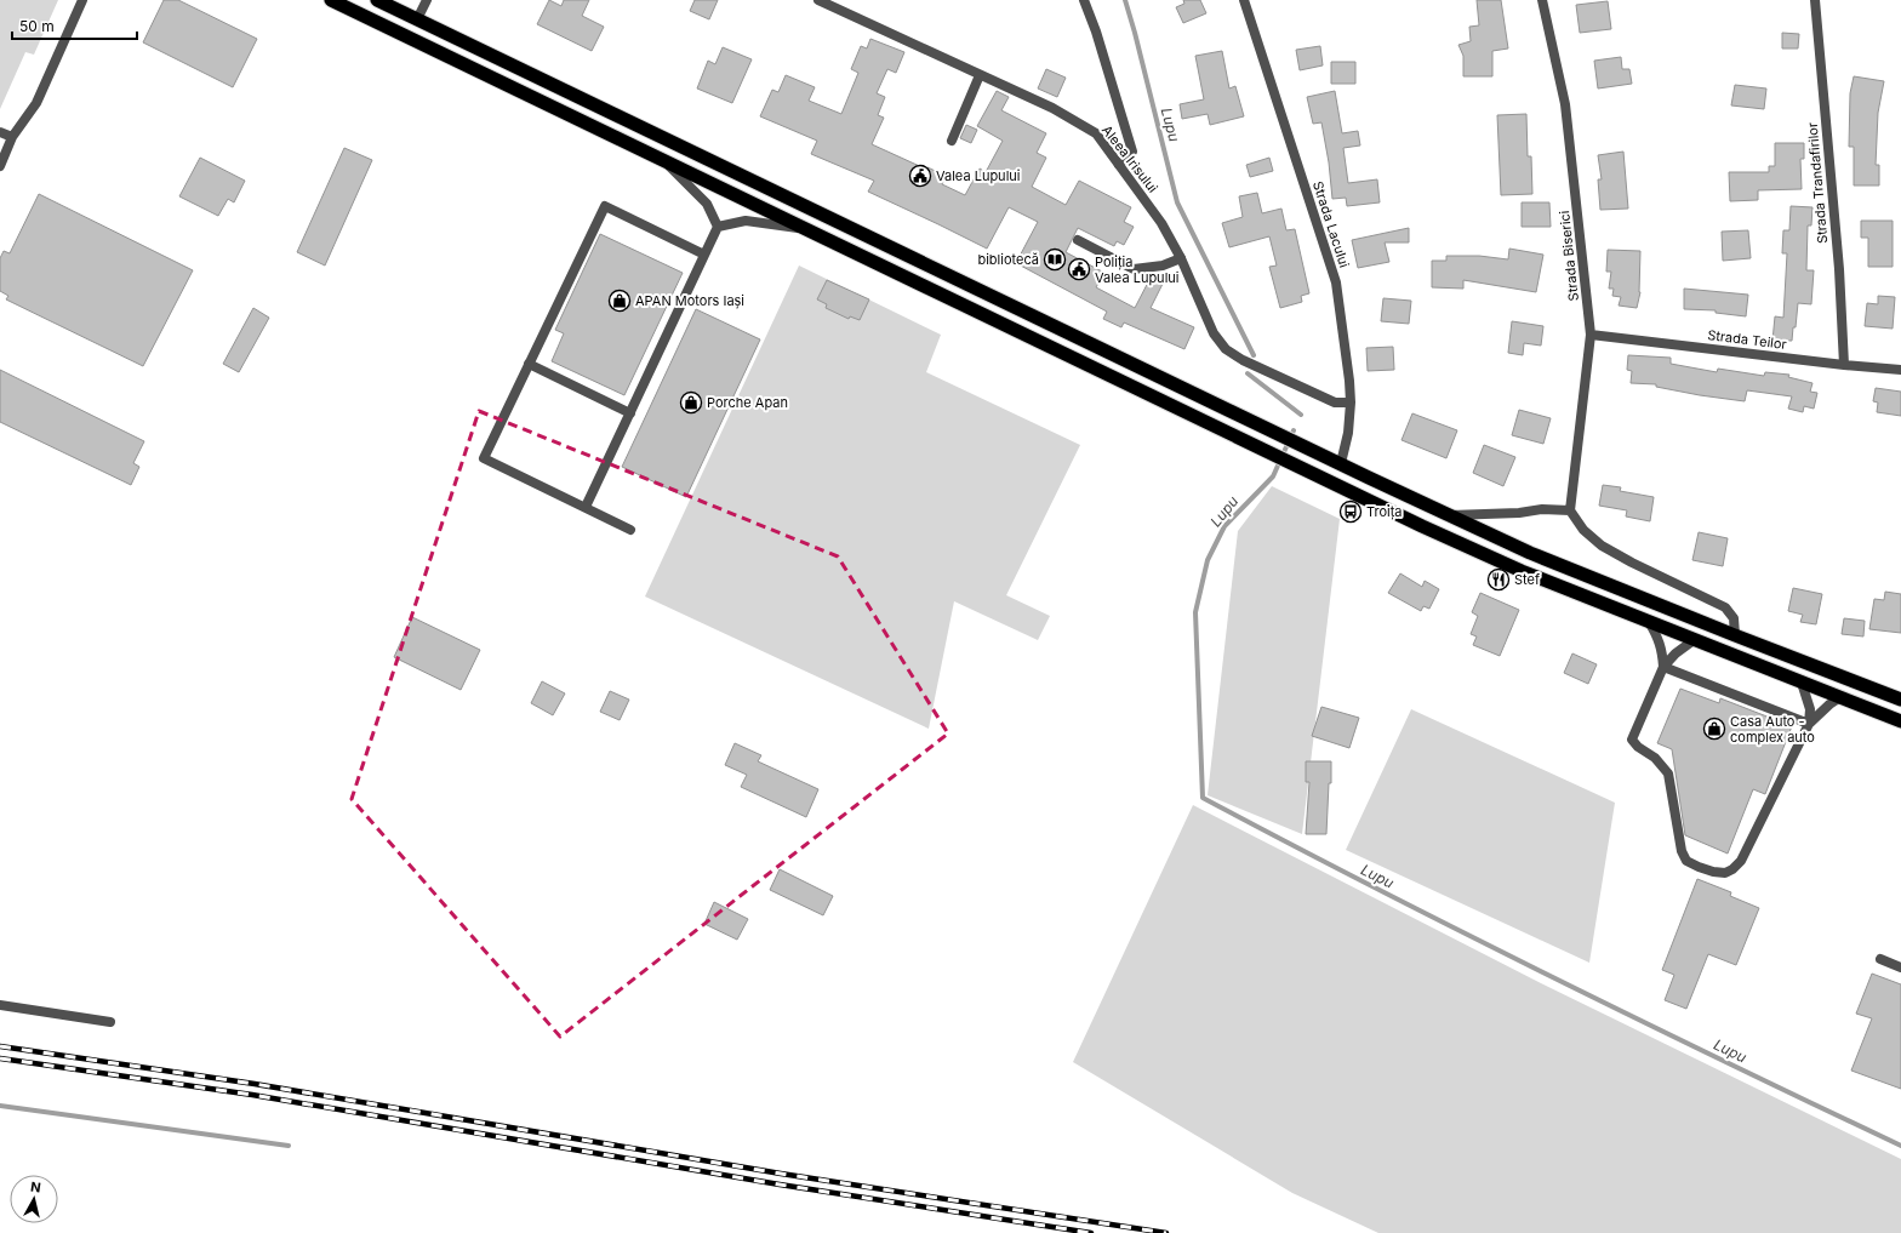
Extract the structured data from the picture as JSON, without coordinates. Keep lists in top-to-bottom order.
{
  "streets": {
    "street": [
      "Aleea Irisului",
      "Strada Trandafirilor",
      "Strada Lacului",
      "Strada Biserici",
      "Strada Teilor"
    ]
  },
  "crossings": [
    ["Aleea Irisului", "Strada Lacului"],
    ["Strada Trandafirilor", "Strada Teilor"],
    ["Strada Biserici", "Strada Teilor"]
  ],
  "water": ["Lupu"],
  "places": {
    "public building": ["Valea Lupului", "Poliția Valea Lupului"],
    "library": ["bibliotecă"],
    "shop": ["APAN Motors Iași", "Porche Apan", "Casa Auto - complex auto"],
    "bus stop": ["Troița"],
    "restaurant": ["Stef"]
  },
  "scale_bar": "50 m",
  "north": "top"
}
